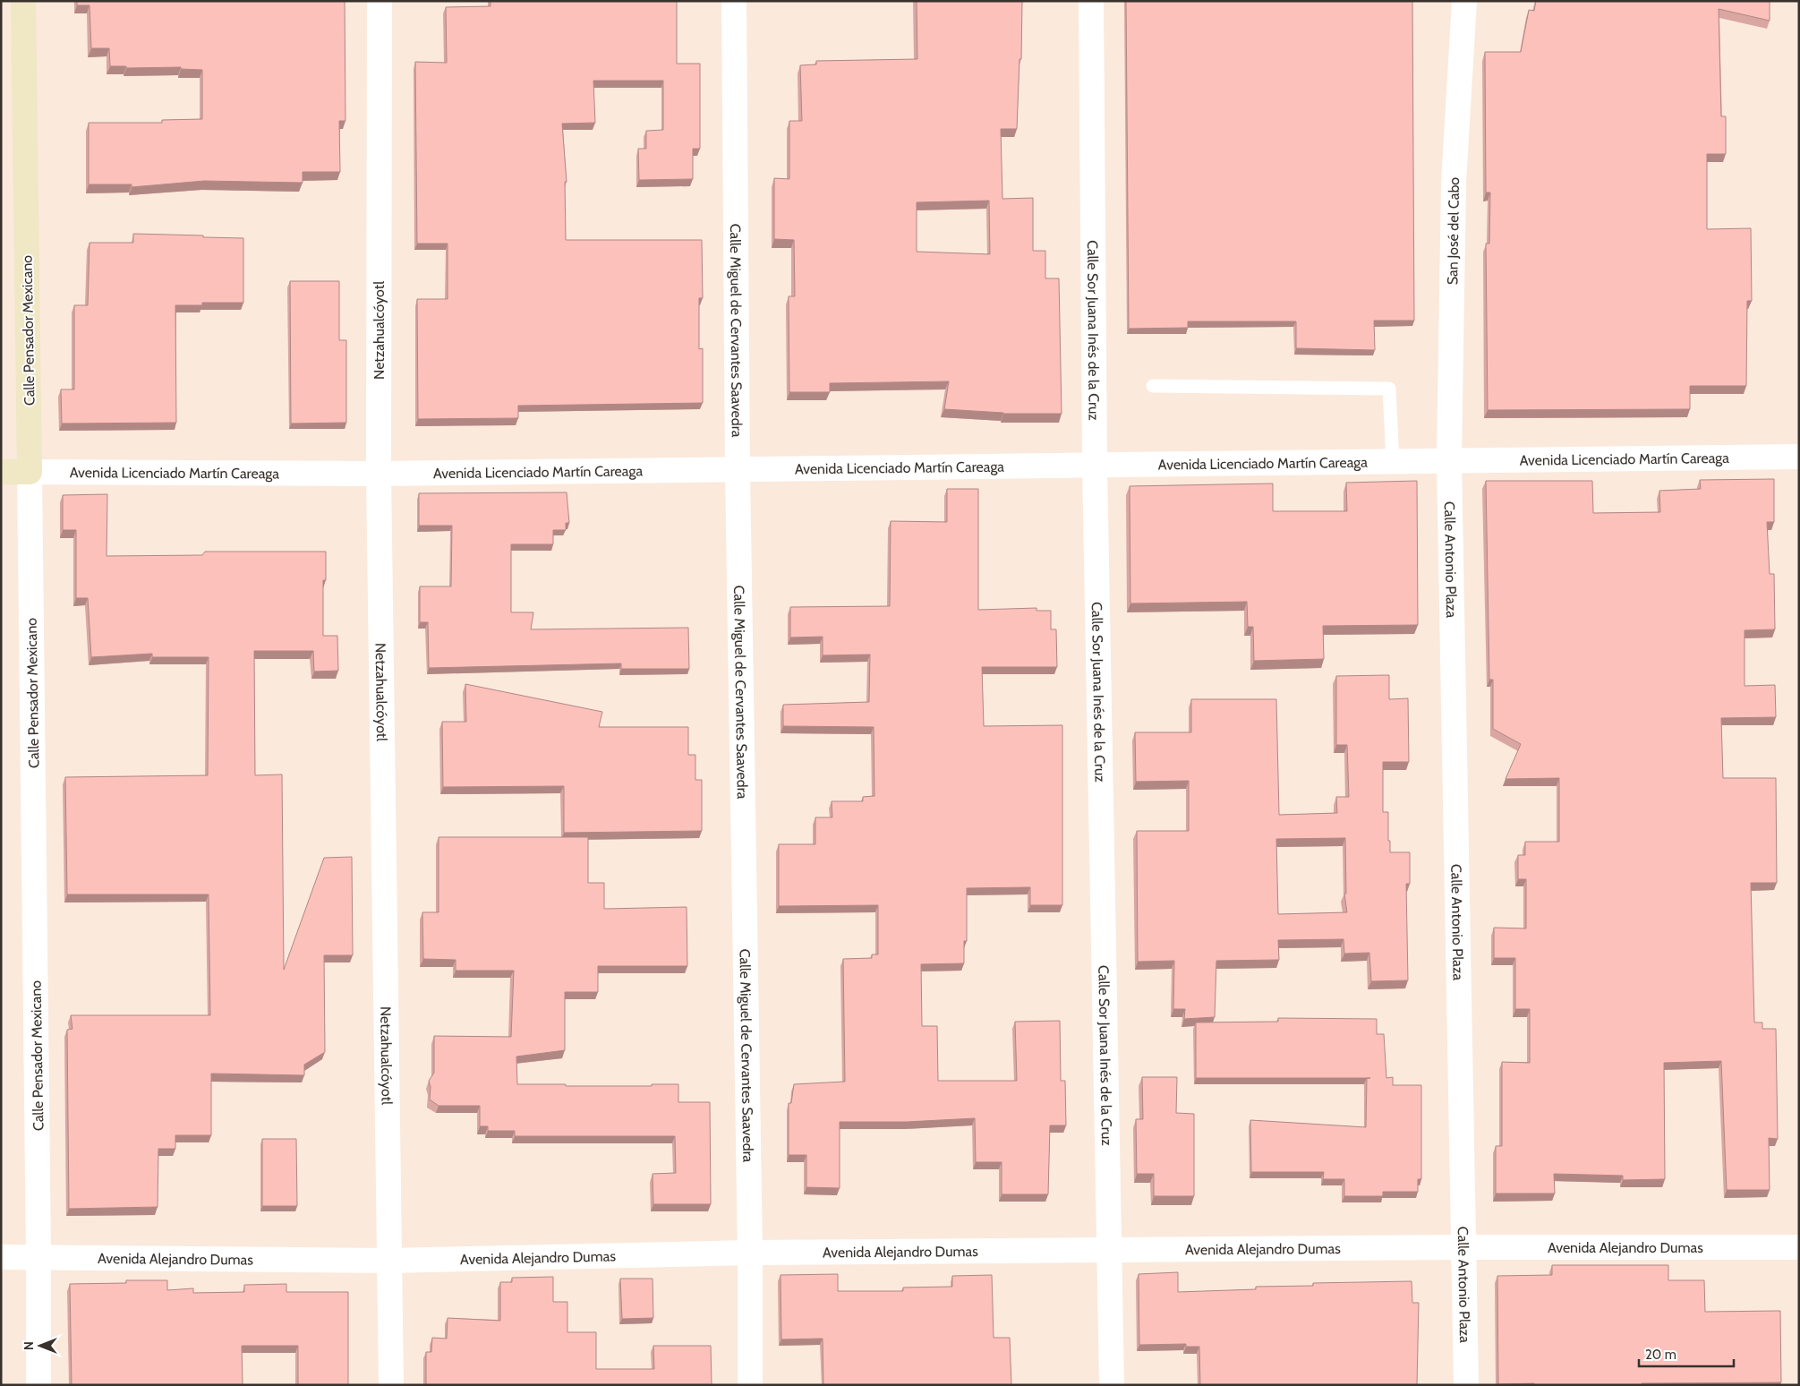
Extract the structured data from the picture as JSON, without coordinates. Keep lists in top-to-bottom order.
{
  "streets": {
    "main road": ["Calle Pensador Mexicano", "Avenida Licenciado Martín Careaga"],
    "street": [
      "San José del Cabo",
      "Netzahualcóyotl",
      "Calle Miguel de Cervantes Saavedra",
      "Calle Sor Juana Inés de la Cruz",
      "Calle Antonio Plaza",
      "Avenida Alejandro Dumas"
    ]
  },
  "crossings": [
    ["San José del Cabo", "Avenida Licenciado Martín Careaga"],
    ["San José del Cabo", "Calle Antonio Plaza"],
    ["Calle Pensador Mexicano", "Avenida Licenciado Martín Careaga"],
    ["Calle Pensador Mexicano", "Avenida Alejandro Dumas"],
    ["Netzahualcóyotl", "Avenida Licenciado Martín Careaga"],
    ["Netzahualcóyotl", "Avenida Alejandro Dumas"],
    ["Calle Miguel de Cervantes Saavedra", "Avenida Licenciado Martín Careaga"],
    ["Calle Miguel de Cervantes Saavedra", "Avenida Alejandro Dumas"],
    ["Calle Sor Juana Inés de la Cruz", "Avenida Licenciado Martín Careaga"],
    ["Calle Sor Juana Inés de la Cruz", "Avenida Alejandro Dumas"],
    ["Avenida Licenciado Martín Careaga", "Calle Antonio Plaza"],
    ["Calle Antonio Plaza", "Avenida Alejandro Dumas"]
  ],
  "scale_bar": "20 m",
  "north": "left"
}
